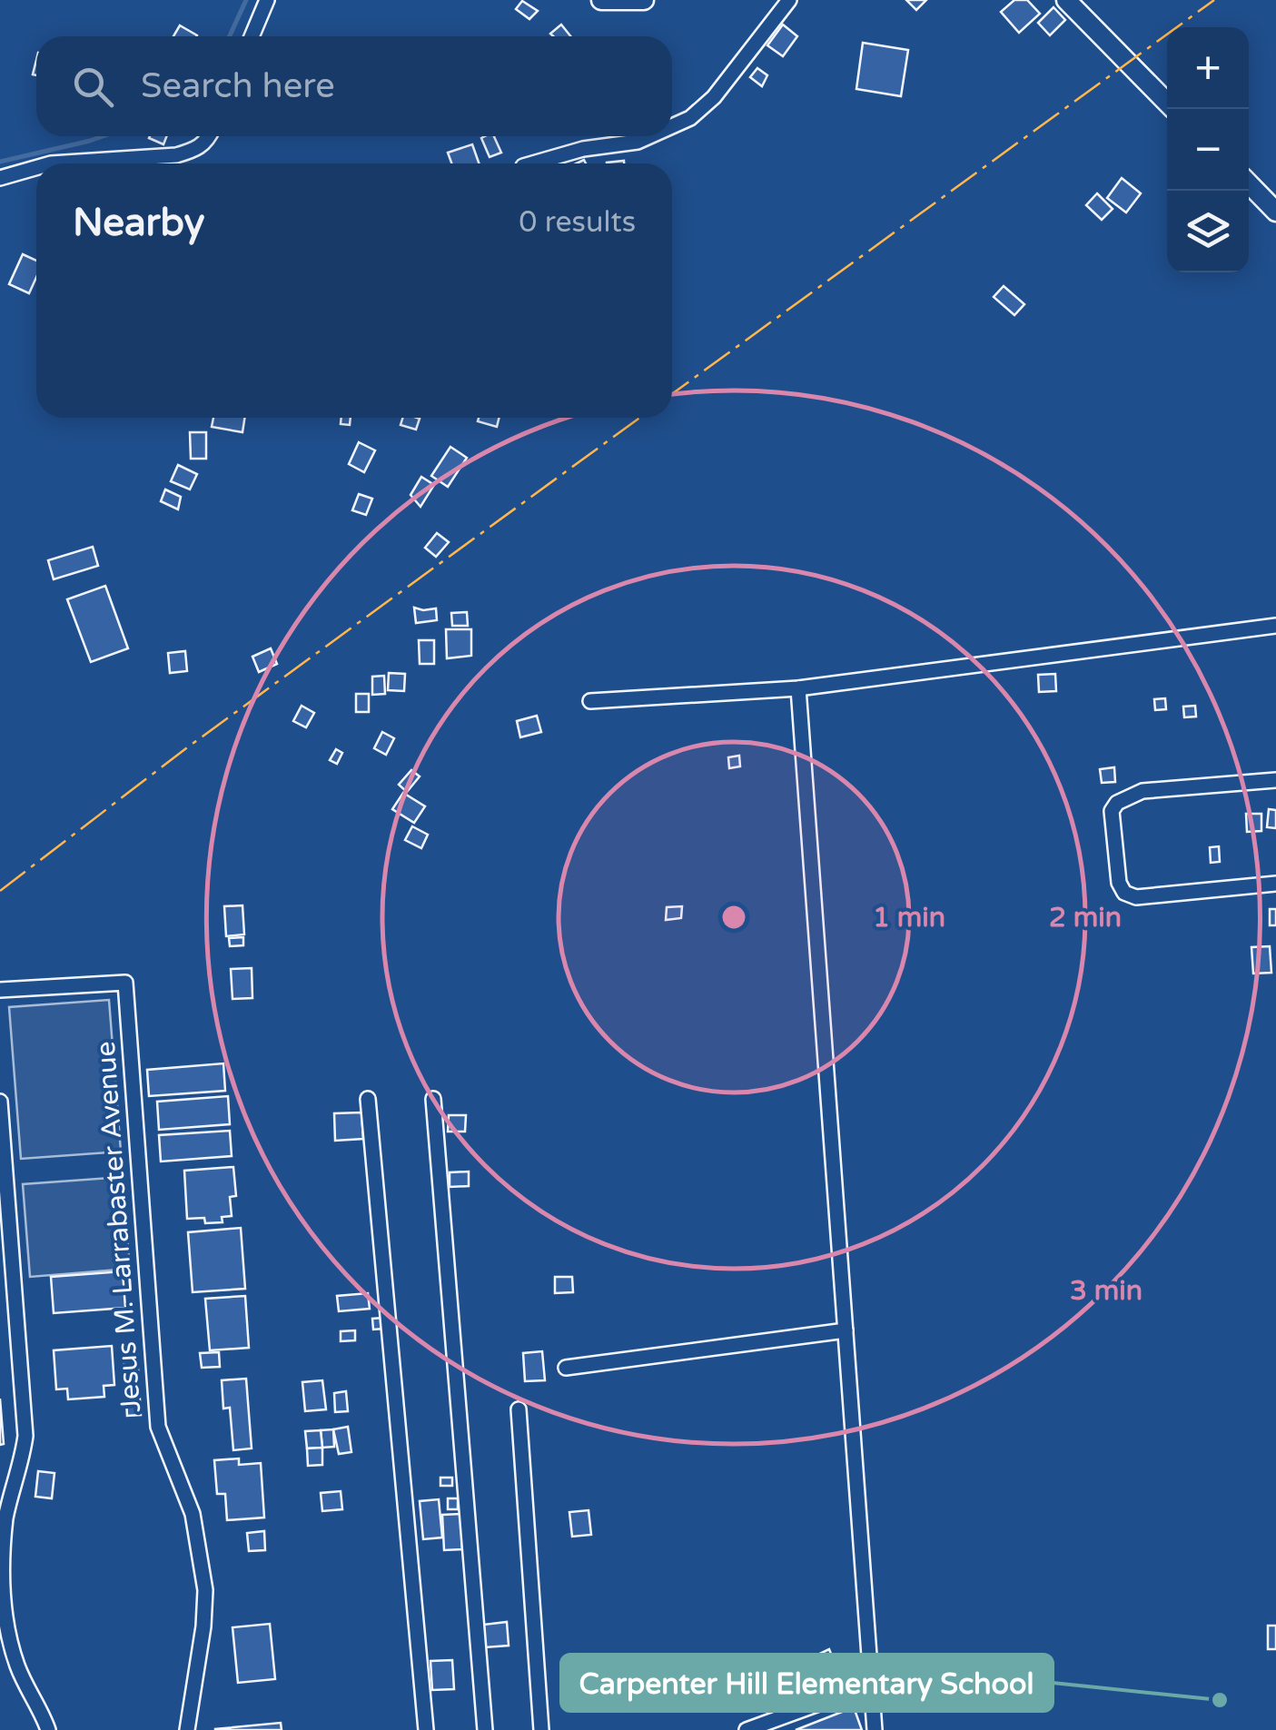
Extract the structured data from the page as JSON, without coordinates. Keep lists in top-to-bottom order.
{
  "streets": {
    "street": ["Jesus M. Larrabaster Avenue"]
  },
  "places": ["Carpenter Hill Elementary School"],
  "page": {
    "map_buttons": ["+", "−"],
    "search": "Search here",
    "heading": ["Nearby", "0 results"]
  },
  "rings": ["1 min", "2 min", "3 min"]
}
